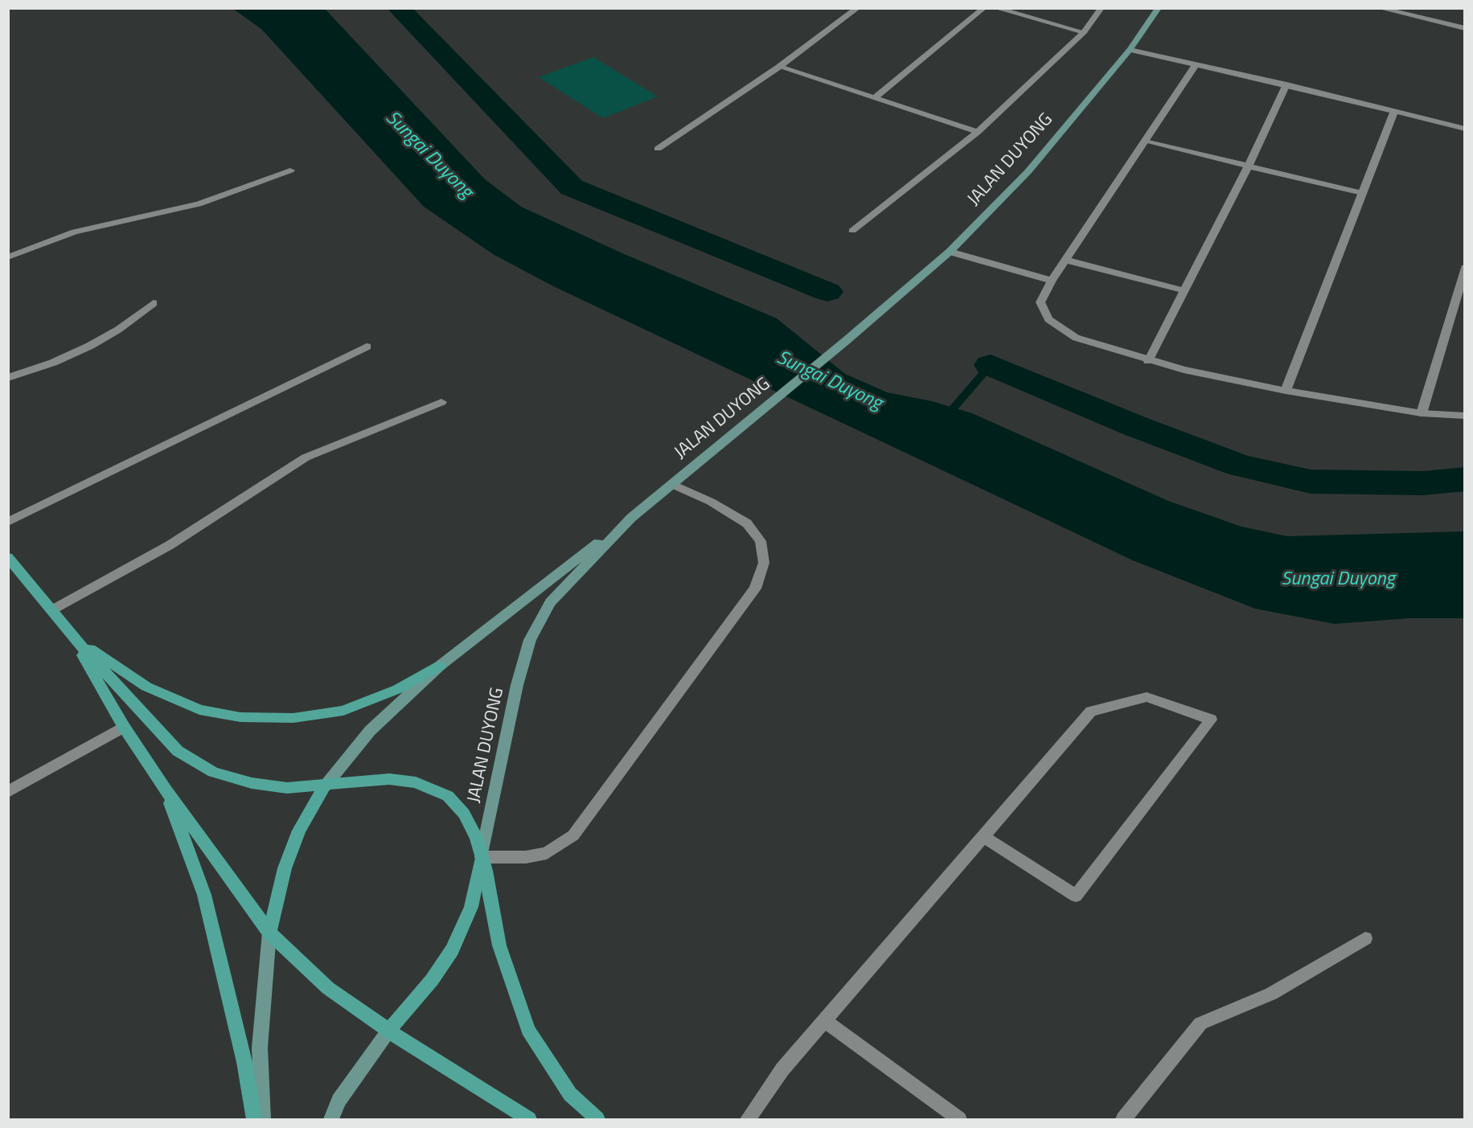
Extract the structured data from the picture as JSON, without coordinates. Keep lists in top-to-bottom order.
{
  "streets": {
    "main road": ["JALAN DUYONG"]
  },
  "water": ["Sungai Duyong"]
}
